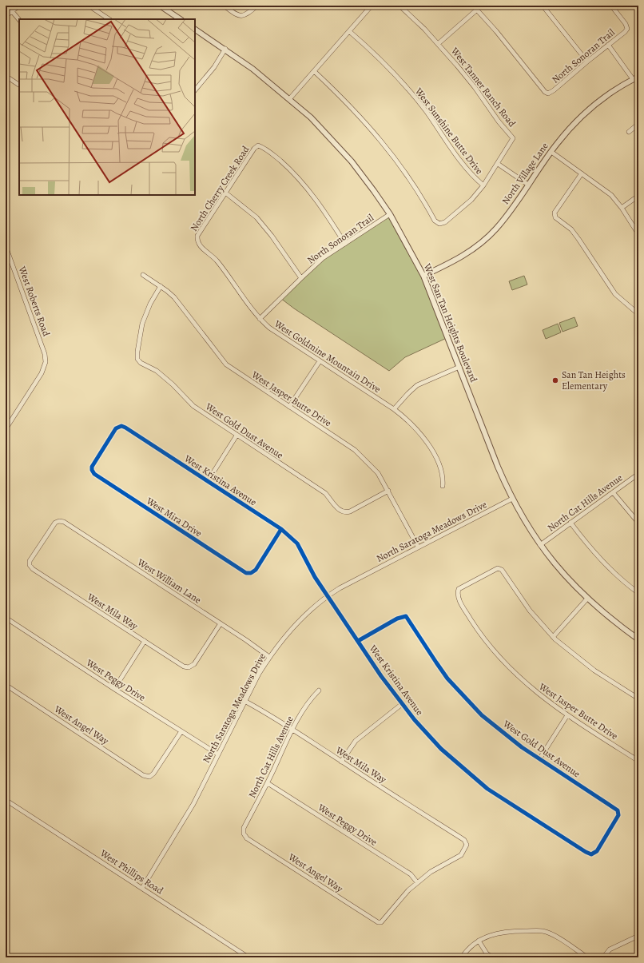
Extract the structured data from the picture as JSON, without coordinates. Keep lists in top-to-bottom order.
{
  "streets": {
    "street": [
      "North Sonoran Trail",
      "West Tanner Ranch Road",
      "West Sunshine Butte Drive",
      "North Village Lane",
      "North Cherry Creek Road",
      "West Roberts Road",
      "West San Tan Heights Boulevard",
      "West Goldmine Mountain Drive",
      "West Jasper Butte Drive",
      "West Gold Dust Avenue",
      "West Kristina Avenue",
      "North Cat Hills Avenue",
      "West Mira Drive",
      "North Saratoga Meadows Drive",
      "West William Lane",
      "West Mila Way",
      "West Peggy Drive",
      "West Angel Way",
      "West Phillips Road"
    ]
  },
  "crossings": [
    ["North Sonoran Trail", "North Cherry Creek Road"],
    ["North Sonoran Trail", "West San Tan Heights Boulevard"],
    ["North Sonoran Trail", "West Goldmine Mountain Drive"],
    ["North Village Lane", "West San Tan Heights Boulevard"],
    ["North Cherry Creek Road", "West Goldmine Mountain Drive"],
    ["West San Tan Heights Boulevard", "North Cat Hills Avenue"],
    ["West San Tan Heights Boulevard", "North Saratoga Meadows Drive"],
    ["West Jasper Butte Drive", "West Gold Dust Avenue"],
    ["West Jasper Butte Drive", "North Saratoga Meadows Drive"],
    ["West Gold Dust Avenue", "West Kristina Avenue"],
    ["West Kristina Avenue", "West Mira Drive"],
    ["West Kristina Avenue", "North Saratoga Meadows Drive"],
    ["North Cat Hills Avenue", "West Mila Way"],
    ["North Cat Hills Avenue", "West Peggy Drive"],
    ["North Cat Hills Avenue", "West Angel Way"],
    ["North Saratoga Meadows Drive", "West William Lane"],
    ["North Saratoga Meadows Drive", "West Mila Way"],
    ["North Saratoga Meadows Drive", "West Peggy Drive"],
    ["North Saratoga Meadows Drive", "West Phillips Road"],
    ["West William Lane", "West Mila Way"],
    ["West Mila Way", "West Peggy Drive"],
    ["West Mila Way", "West Angel Way"],
    ["West Peggy Drive", "West Angel Way"]
  ],
  "places": ["San Tan Heights Elementary"]
}
